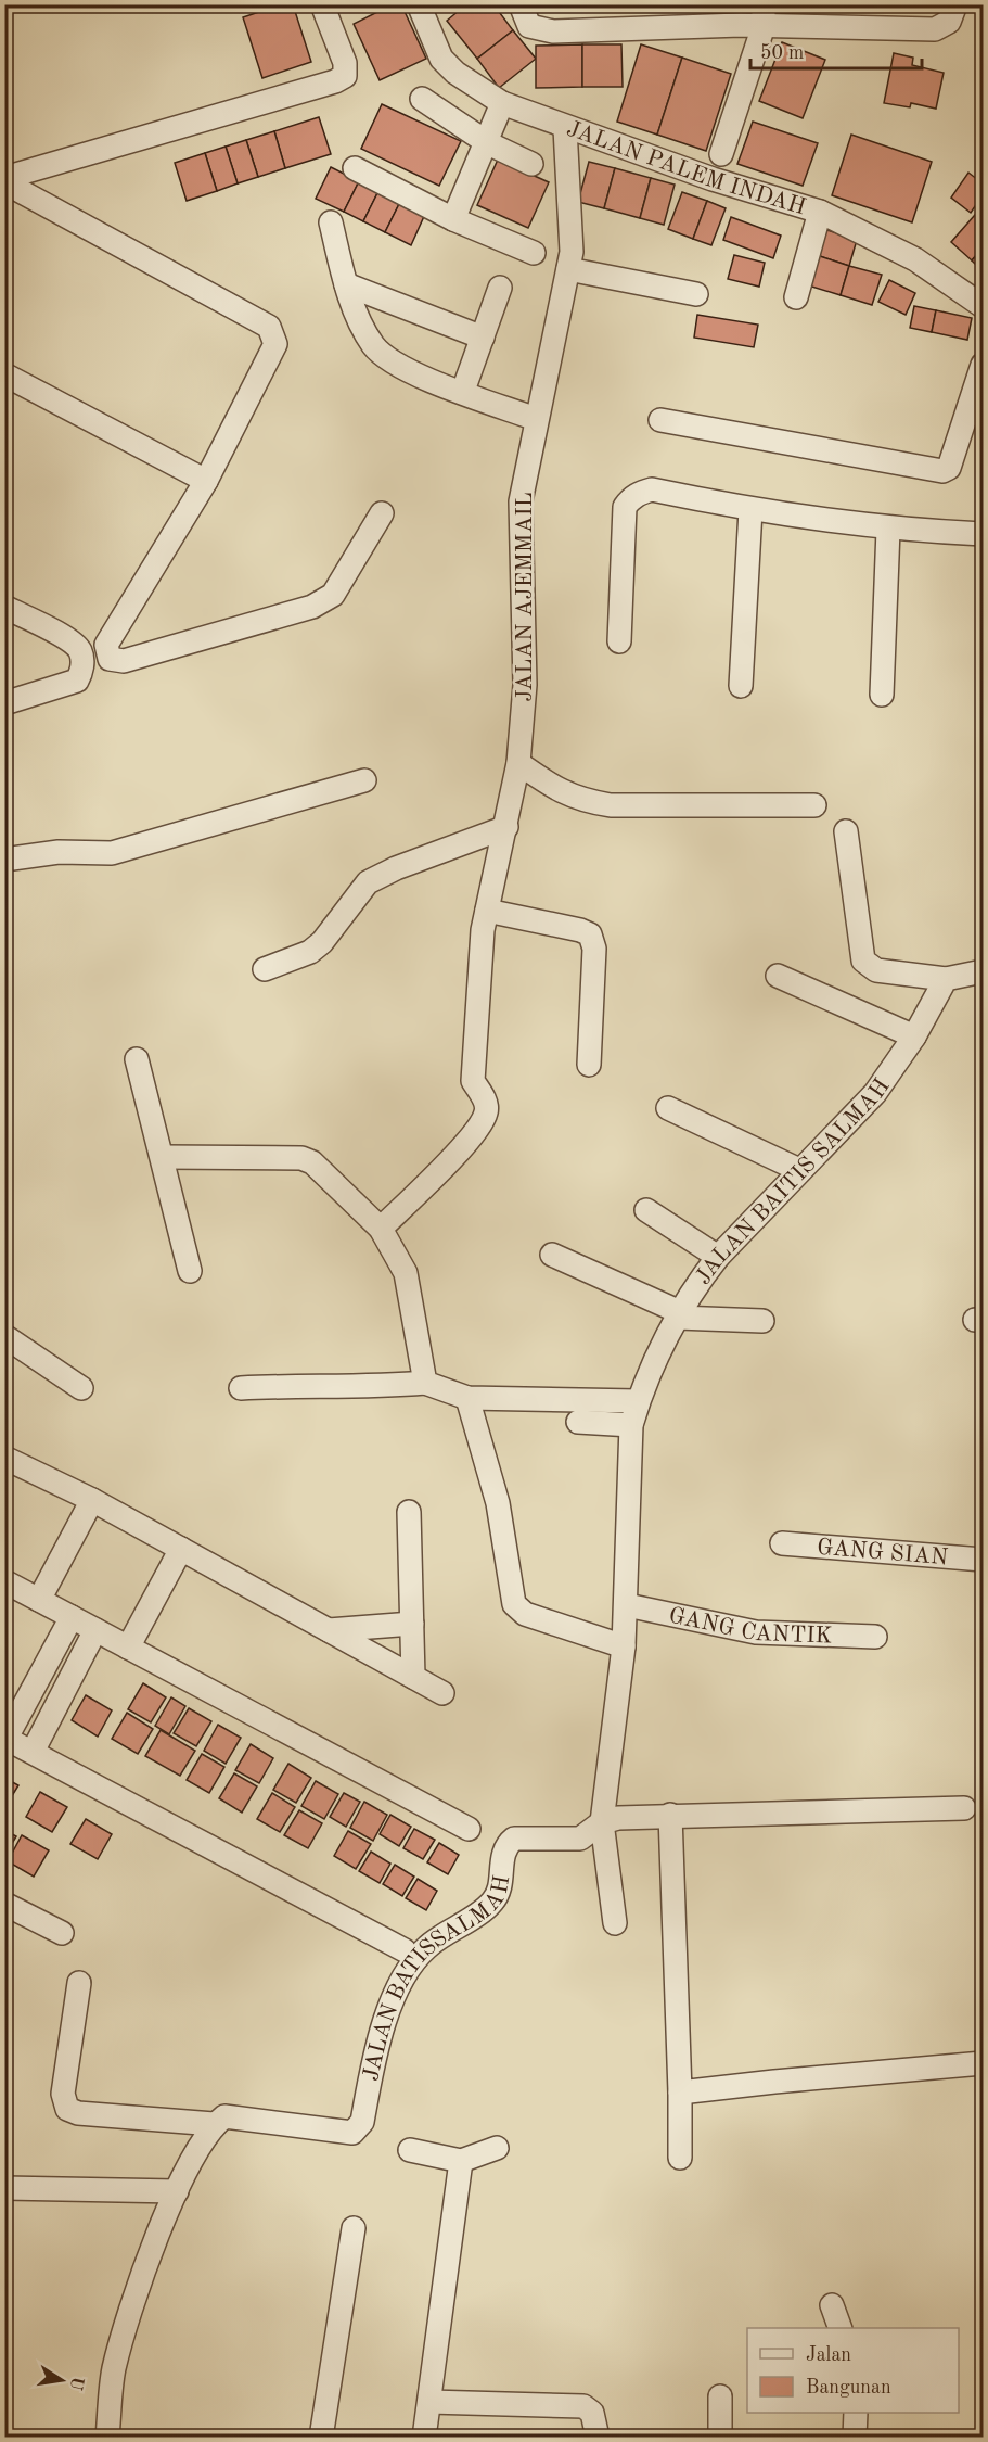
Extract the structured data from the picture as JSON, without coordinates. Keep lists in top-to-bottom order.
{
  "streets": {
    "street": [
      "JALAN PALEM INDAH",
      "JALAN AJEMMAIL",
      "JALAN BAITIS SALMAH",
      "GANG SIAN",
      "GANG CANTIK",
      "JALAN BATISSALMAH"
    ]
  },
  "crossings": [
    ["JALAN PALEM INDAH", "JALAN AJEMMAIL"]
  ],
  "legend": ["Jalan", "Bangunan"],
  "scale_bar": "50 m",
  "north": "right"
}
